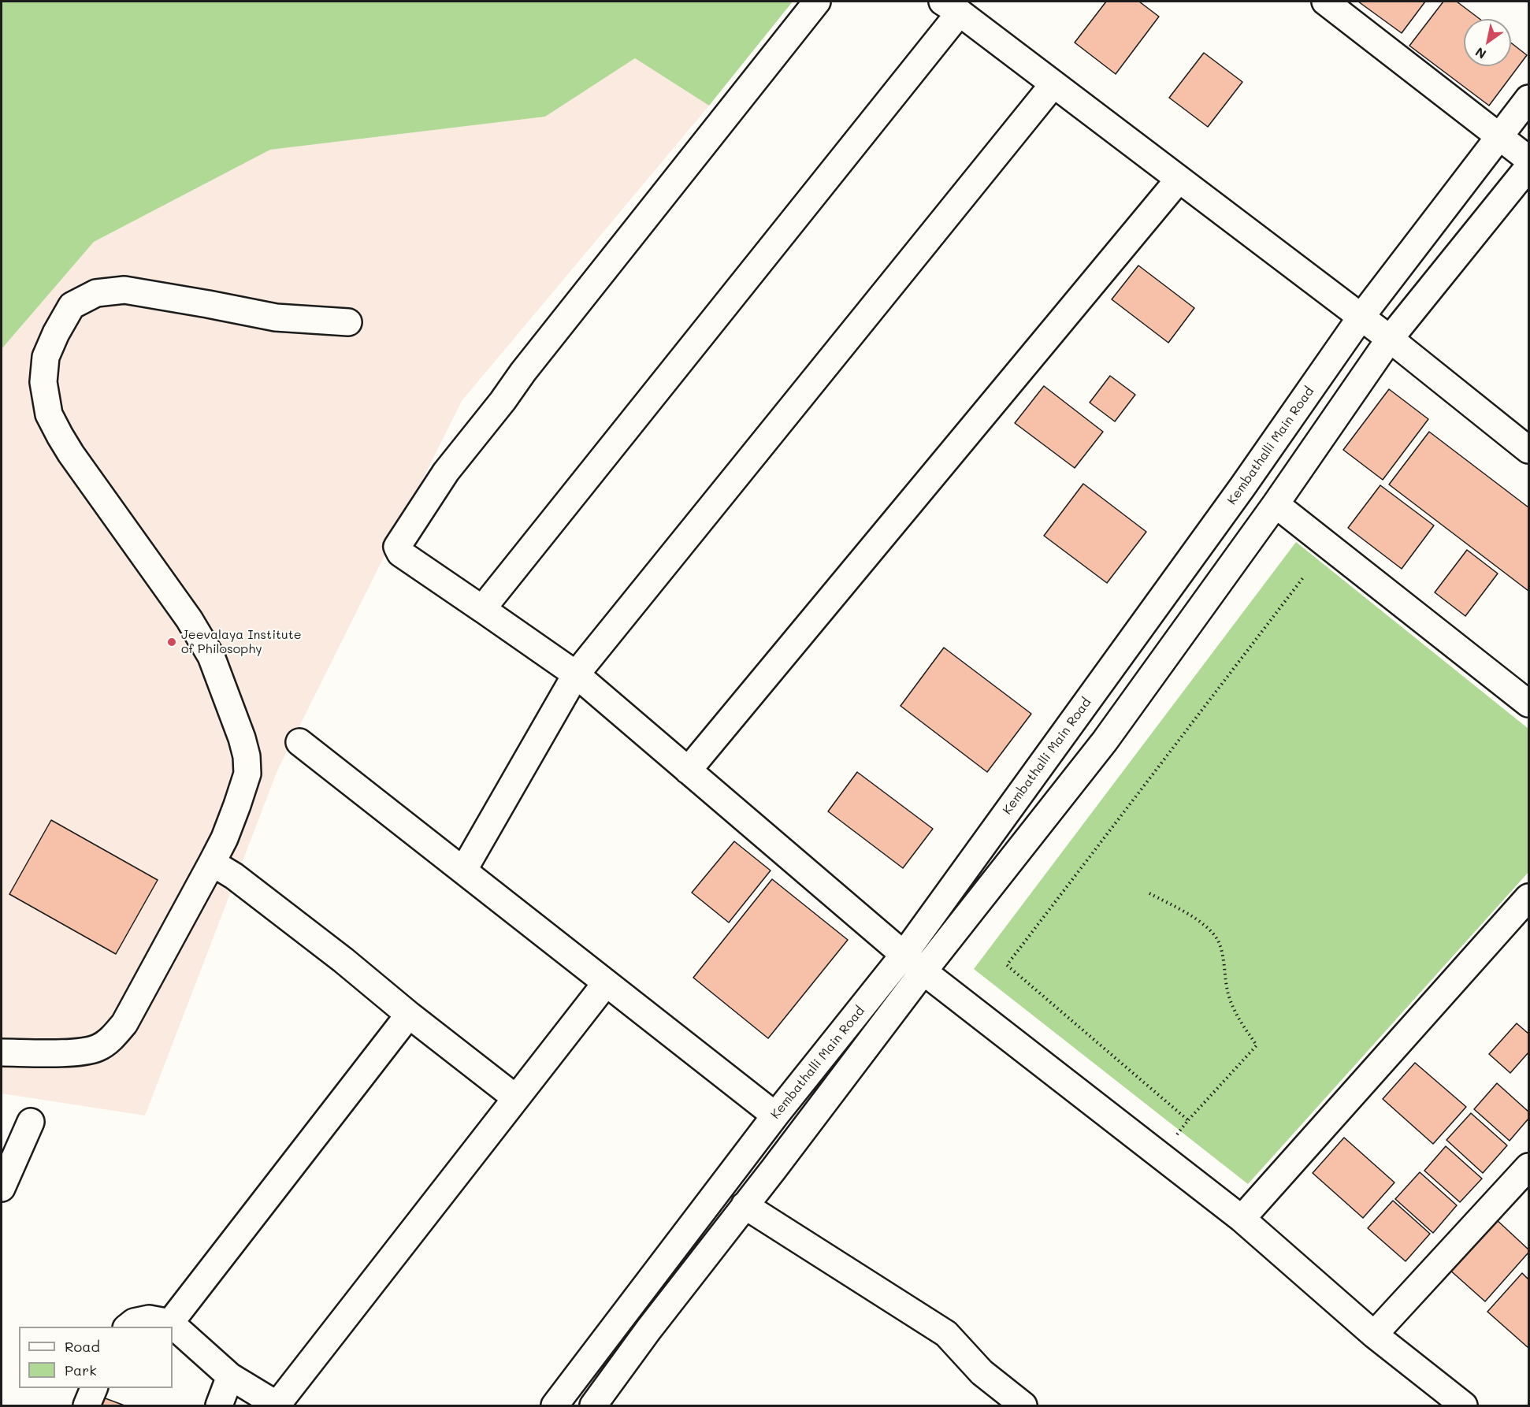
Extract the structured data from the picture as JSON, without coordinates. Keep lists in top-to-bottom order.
{
  "streets": {
    "street": ["Kembathalli Main Road"]
  },
  "places": ["Jeevalaya Institute of Philosophy"],
  "legend": ["Road", "Park"],
  "north": "bottom left"
}
